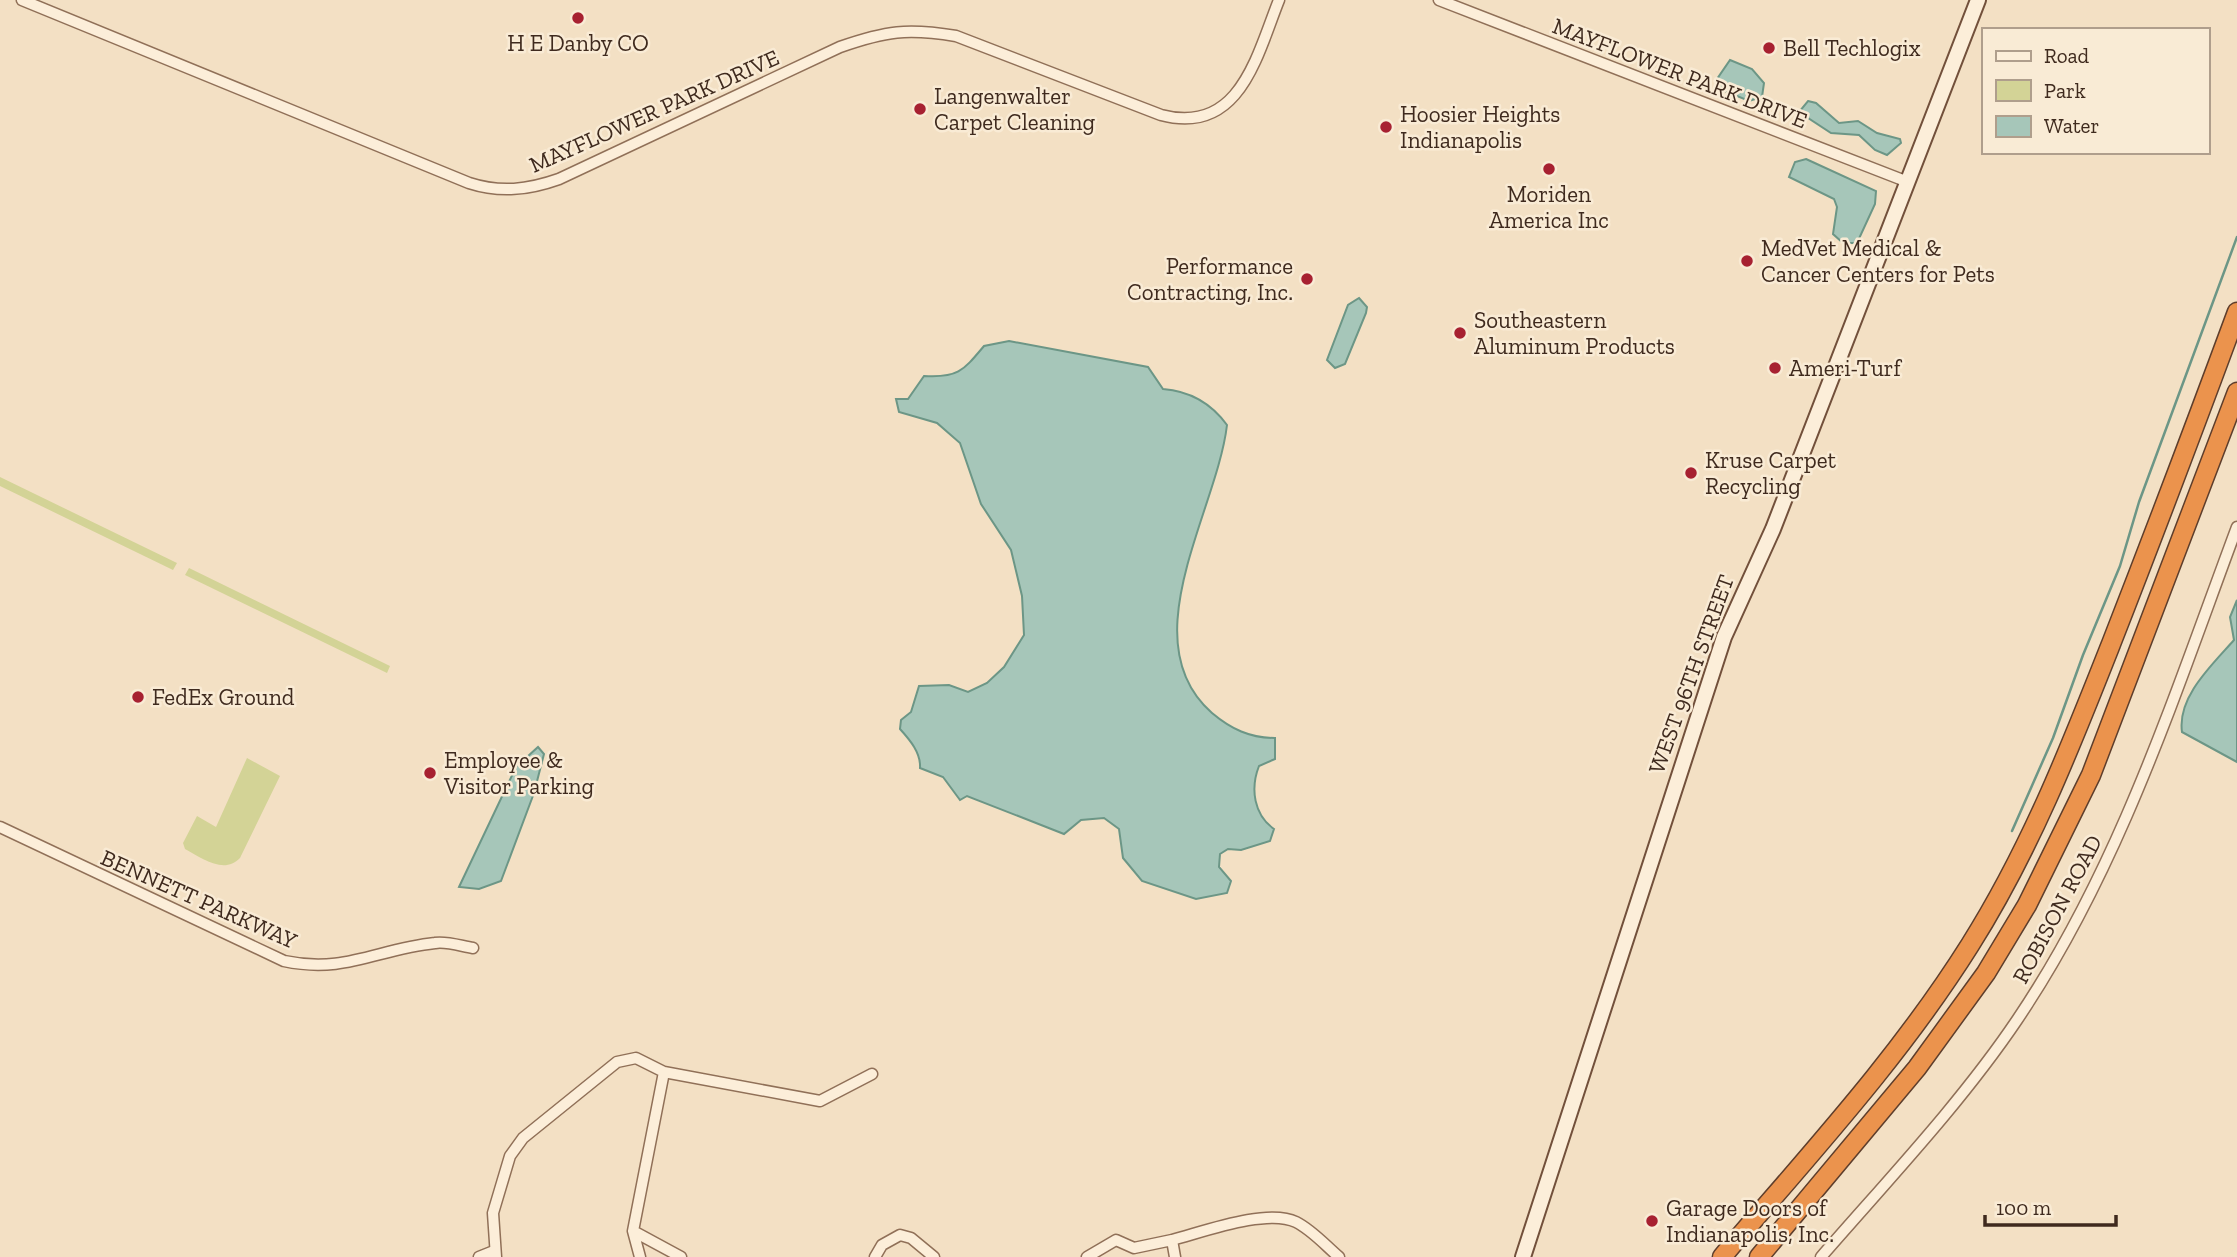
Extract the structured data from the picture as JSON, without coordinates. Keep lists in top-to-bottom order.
{
  "streets": {
    "street": [
      "MAYFLOWER PARK DRIVE",
      "WEST 96TH STREET",
      "BENNETT PARKWAY",
      "ROBISON ROAD"
    ]
  },
  "crossings": [
    ["MAYFLOWER PARK DRIVE", "WEST 96TH STREET"]
  ],
  "places": [
    "H E Danby CO",
    "Bell Techlogix",
    "Langenwalter Carpet Cleaning",
    "Hoosier Heights Indianapolis",
    "Moriden America Inc",
    "MedVet Medical & Cancer Centers for Pets",
    "Performance Contracting, Inc.",
    "Southeastern Aluminum Products",
    "Ameri-Turf",
    "Kruse Carpet Recycling",
    "FedEx Ground",
    "Employee & Visitor Parking",
    "Garage Doors of Indianapolis, Inc."
  ],
  "legend": ["Road", "Park", "Water"],
  "scale_bar": "100 m"
}
